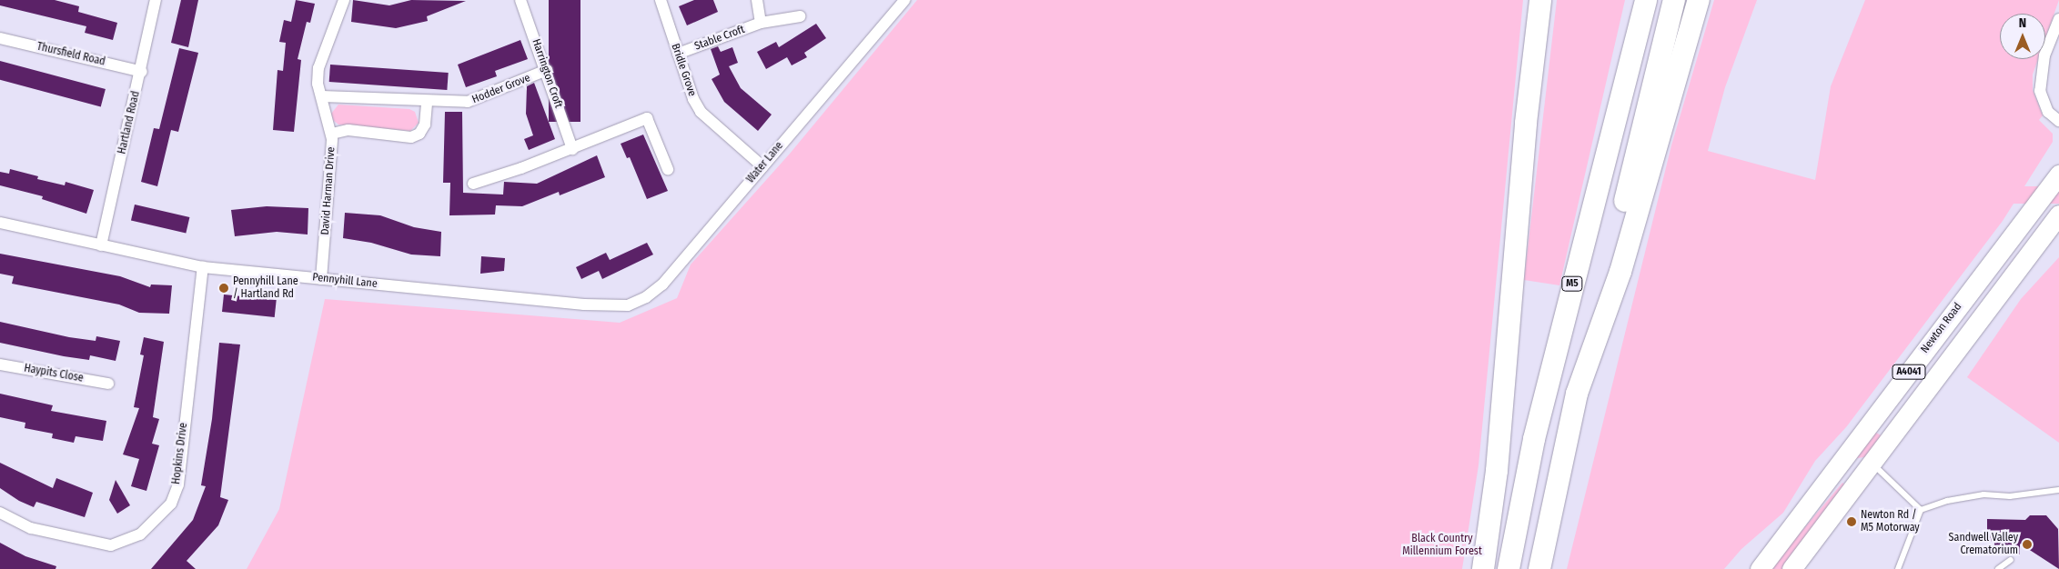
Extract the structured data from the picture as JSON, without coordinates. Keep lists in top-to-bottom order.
{
  "streets": {
    "highway": ["M5", "Newton Road", "A4041"],
    "street": [
      "Stable Croft",
      "Thursfield Road",
      "Bridle Grove",
      "Harrington Croft",
      "Hodder Grove",
      "Hartland Road",
      "Water Lane",
      "David Harman Drive",
      "Pennyhill Lane",
      "Haypits Close",
      "Hopkins Drive"
    ]
  },
  "crossings": [
    ["Stable Croft", "Bridle Grove"],
    ["Thursfield Road", "Hartland Road"],
    ["Bridle Grove", "Water Lane"],
    ["Harrington Croft", "Hodder Grove"],
    ["Hodder Grove", "David Harman Drive"],
    ["Hartland Road", "Pennyhill Lane"],
    ["Water Lane", "Pennyhill Lane"],
    ["David Harman Drive", "Pennyhill Lane"],
    ["Pennyhill Lane", "Hopkins Drive"]
  ],
  "parks": ["Black Country Millennium Forest"],
  "places": ["Pennyhill Lane / Hartland Rd", "Newton Rd / M5 Motorway", "Sandwell Valley Crematorium"],
  "north": "top"
}
